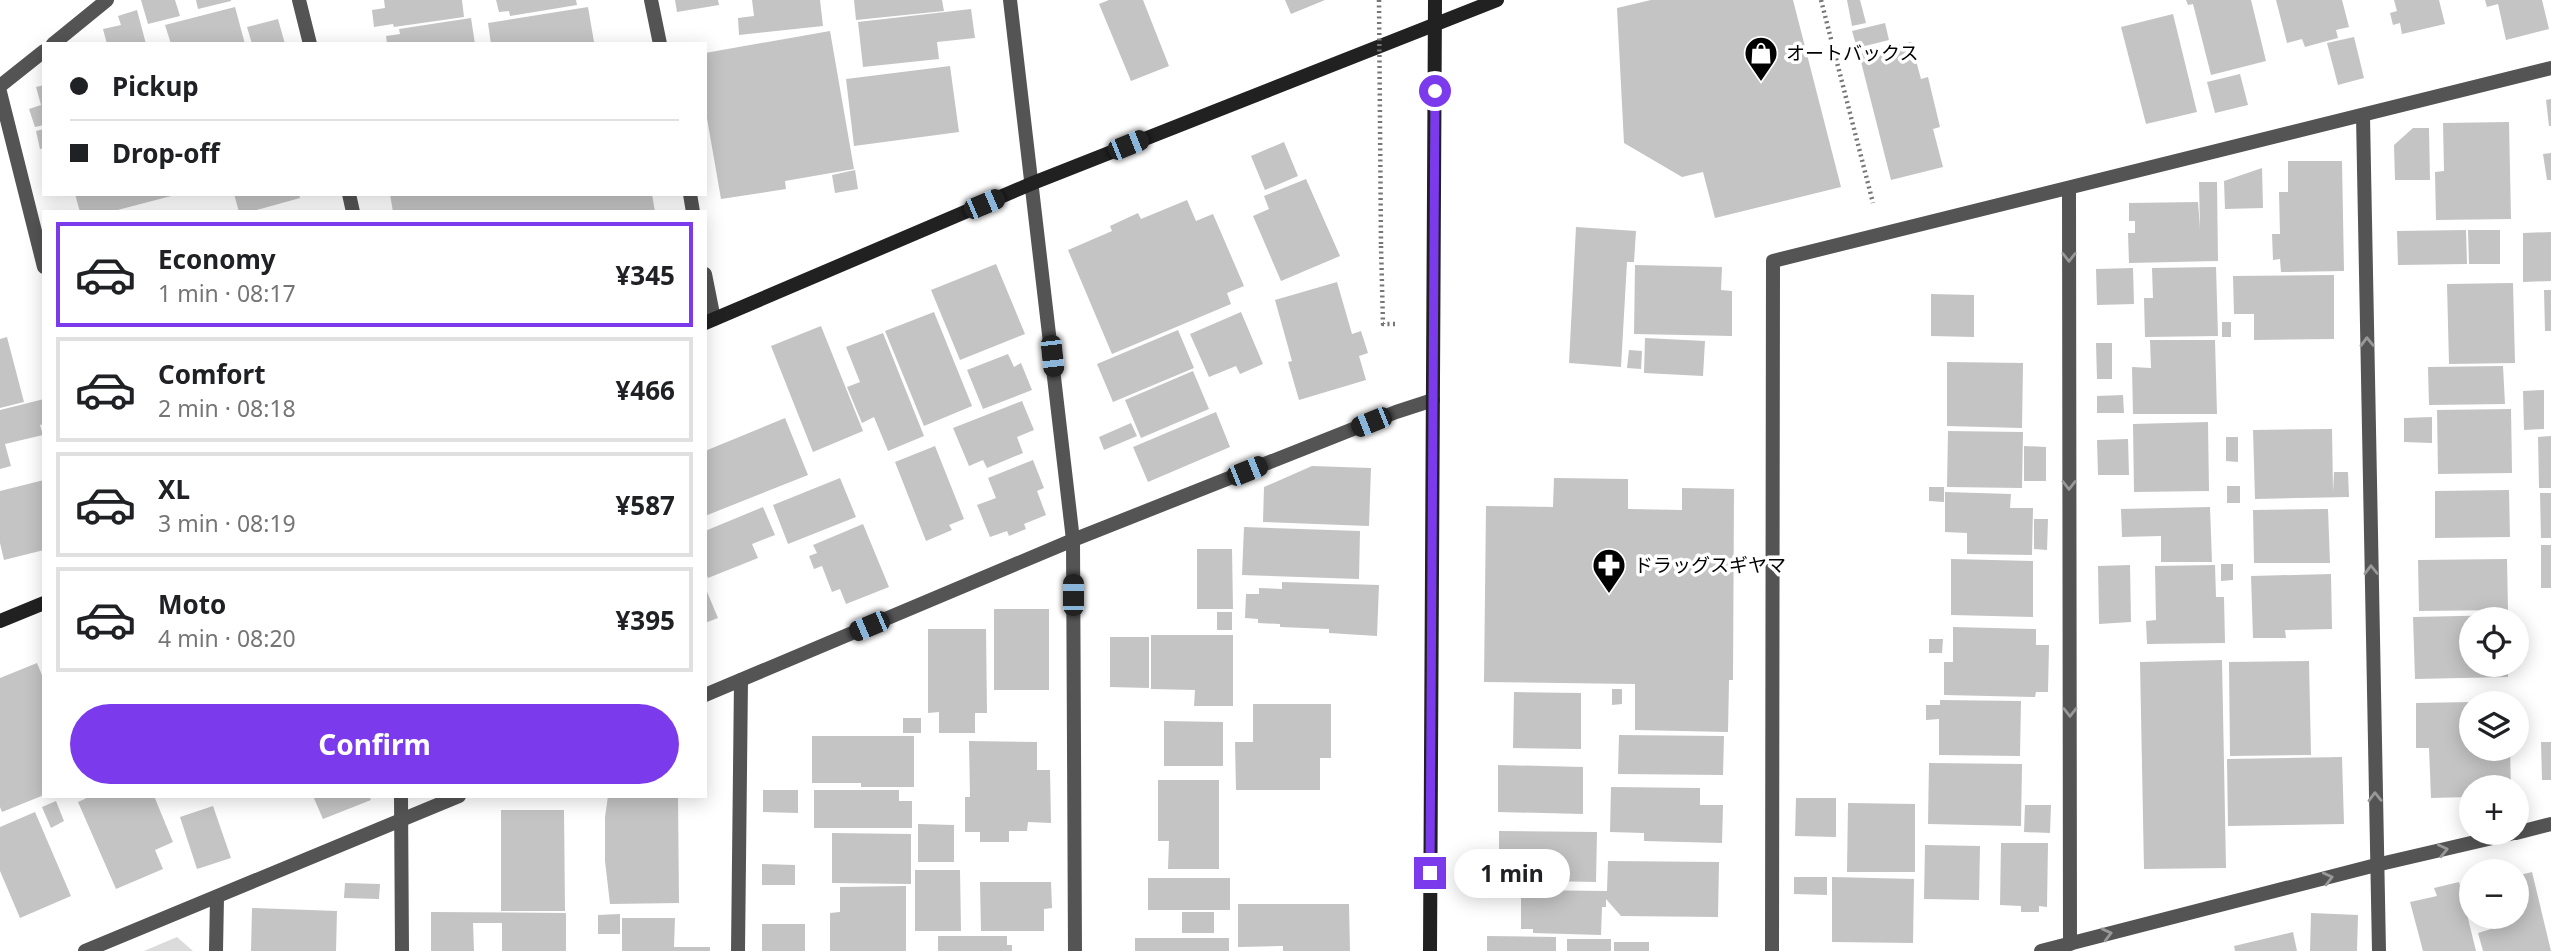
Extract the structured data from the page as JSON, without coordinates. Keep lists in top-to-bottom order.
{
  "places": {
    "shop": ["オートバックス"],
    "pharmacy": ["ドラッグスギヤマ"]
  },
  "page": {
    "banner": ["Pickup", "Drop-off"],
    "list": [
      {
        "name": "Economy",
        "note": "1 min · 08:17",
        "value": "¥345"
      },
      {
        "name": "Comfort",
        "note": "2 min · 08:18",
        "value": "¥466"
      },
      {
        "name": "XL",
        "note": "3 min · 08:19",
        "value": "¥587"
      },
      {
        "name": "Moto",
        "note": "4 min · 08:20",
        "value": "¥395"
      }
    ],
    "map_buttons": ["+", "−"],
    "buttons": "Confirm",
    "bubble": "1 min"
  }
}
